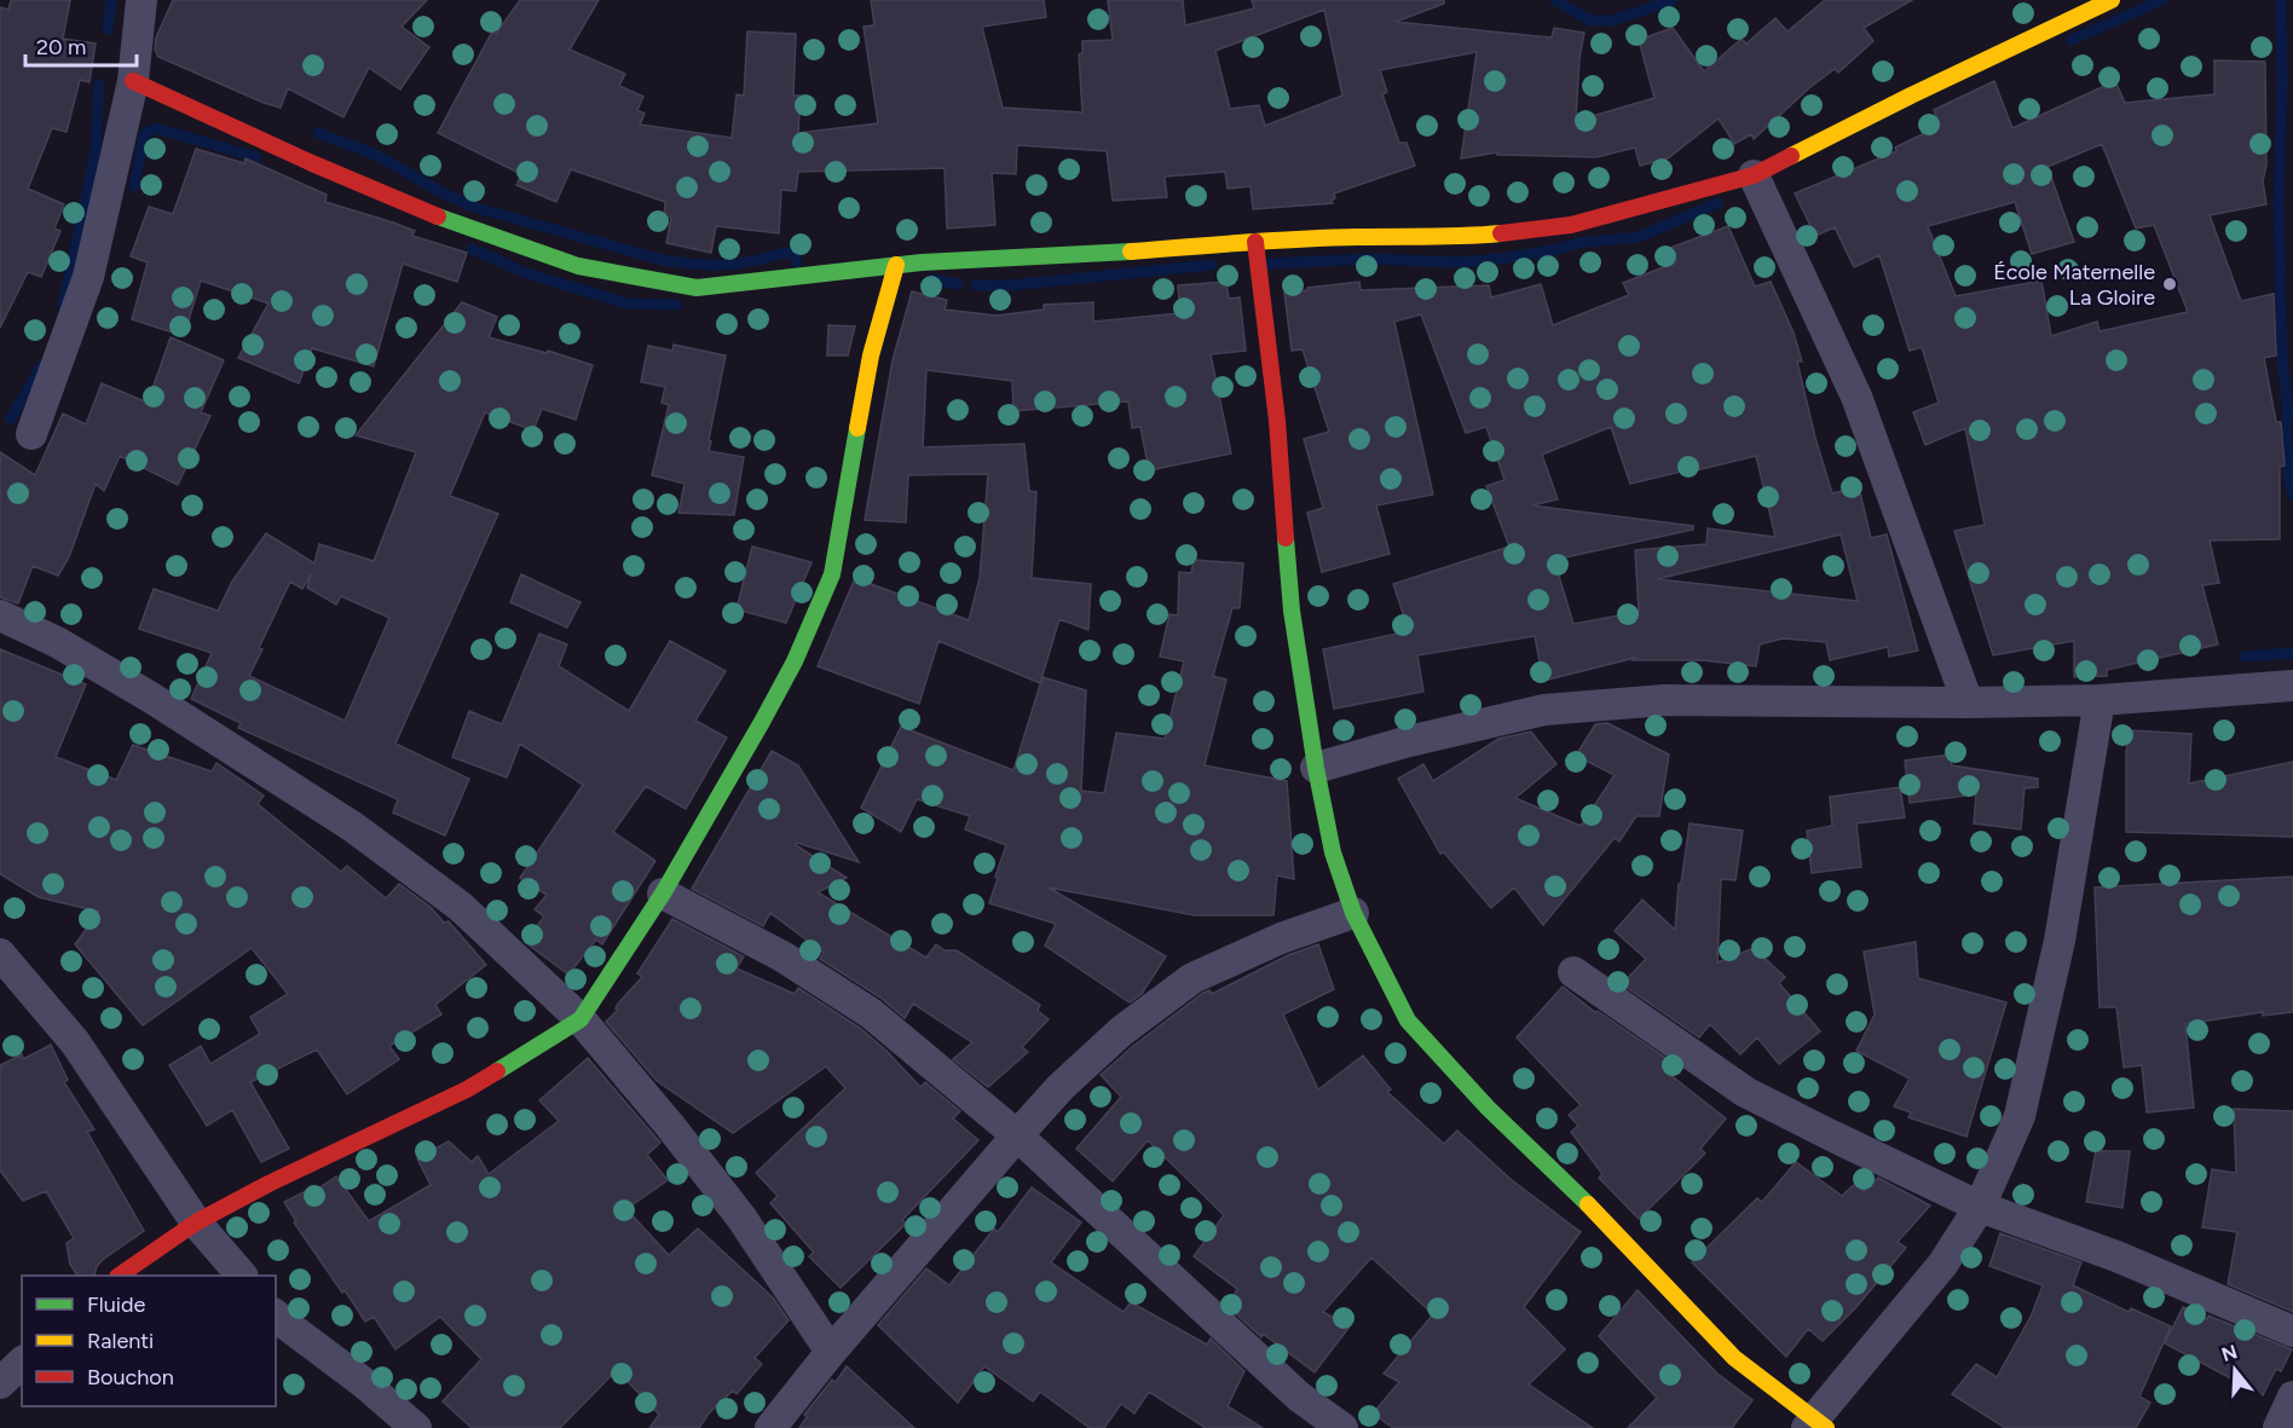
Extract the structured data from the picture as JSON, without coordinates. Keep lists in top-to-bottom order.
{
  "places": ["École Maternelle La Gloire"],
  "legend": ["Fluide", "Ralenti", "Bouchon"],
  "scale_bar": "20 m",
  "north": "top"
}
